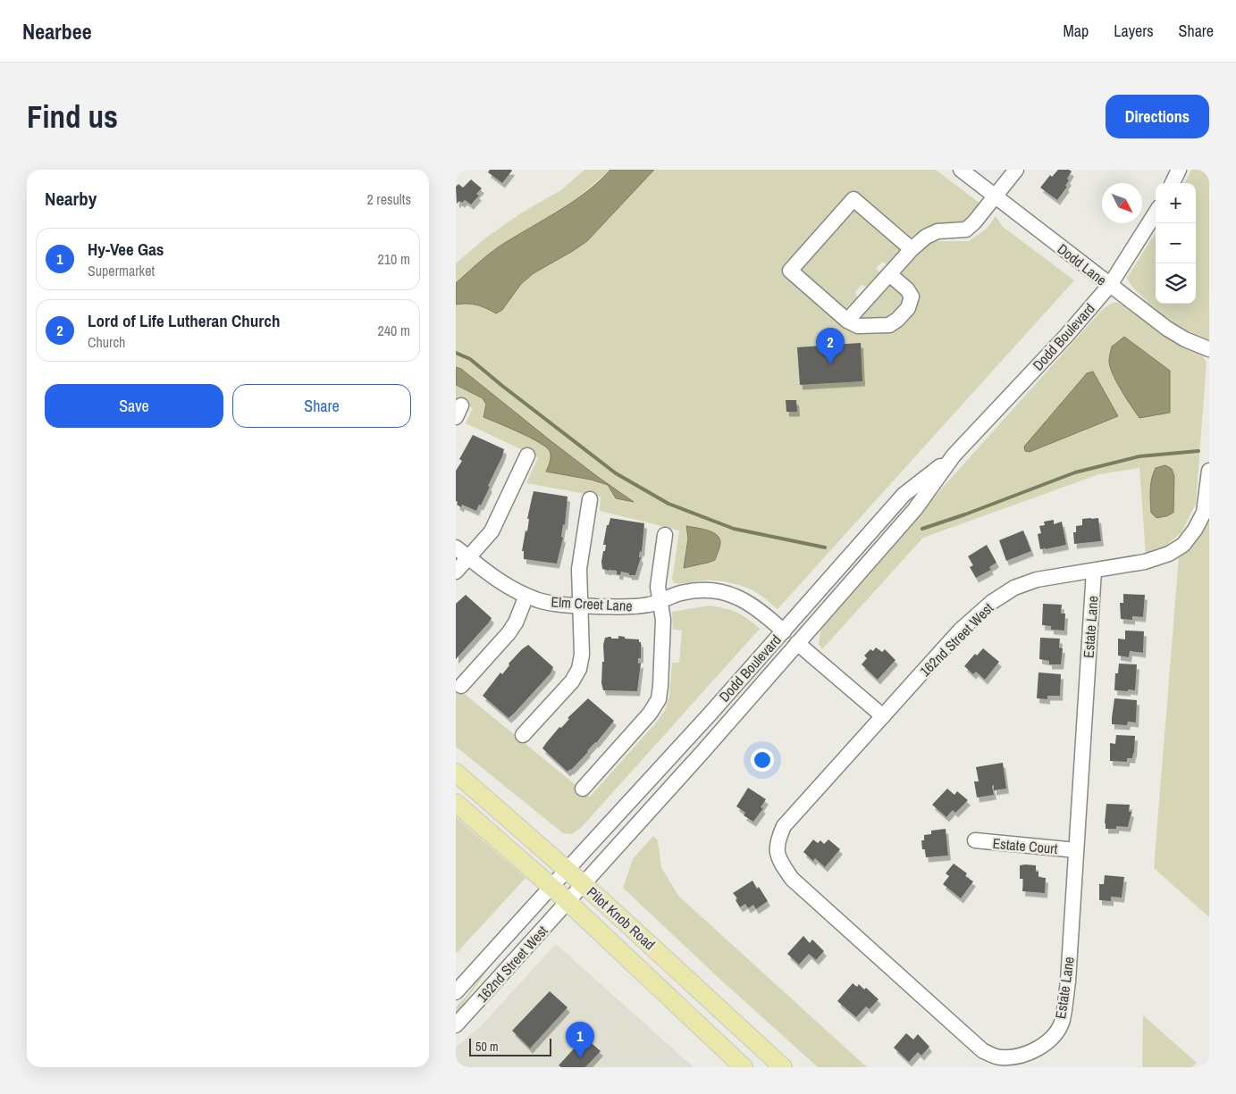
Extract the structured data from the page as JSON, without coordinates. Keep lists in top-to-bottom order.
{
  "streets": {
    "main road": ["Pilot Knob Road"],
    "street": [
      "Dodd Lane",
      "Dodd Boulevard",
      "Elm Creet Lane",
      "Estate Lane",
      "162nd Street West",
      "Estate Court"
    ]
  },
  "crossings": [
    ["Dodd Lane", "Dodd Boulevard"],
    ["Dodd Boulevard", "Elm Creet Lane"],
    ["Dodd Boulevard", "162nd Street West"],
    ["Dodd Boulevard", "Pilot Knob Road"],
    ["Estate Lane", "162nd Street West"],
    ["Estate Lane", "Estate Court"],
    ["162nd Street West", "Pilot Knob Road"]
  ],
  "scale_bar": "50 m",
  "north": "bottom right",
  "page": {
    "header": "Nearbee",
    "nav": ["Map", "Layers", "Share"],
    "buttons": [
      "Directions",
      ["Save", "Share"]
    ],
    "title": "Find us",
    "heading": ["Nearby", "2 results"],
    "map_buttons": ["+", "−"],
    "list": [
      {
        "mark": "1",
        "name": "Hy-Vee Gas",
        "note": "Supermarket",
        "value": "210 m"
      },
      {
        "mark": "2",
        "name": "Lord of Life Lutheran Church",
        "note": "Church",
        "value": "240 m"
      }
    ],
    "pins": ["2", "1"],
    "scale": "50 m"
  }
}
